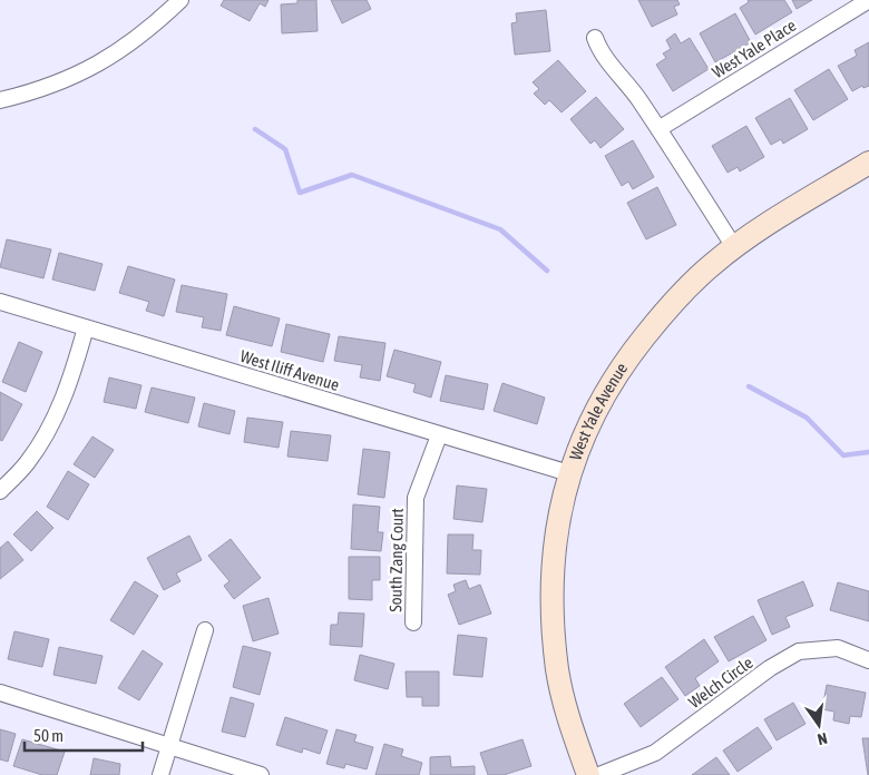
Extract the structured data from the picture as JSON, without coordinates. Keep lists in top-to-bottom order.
{
  "streets": {
    "street": [
      "West Yale Place",
      "West Iliff Avenue",
      "West Yale Avenue",
      "South Zang Court",
      "Welch Circle"
    ]
  },
  "crossings": [
    ["West Iliff Avenue", "West Yale Avenue"],
    ["West Iliff Avenue", "South Zang Court"]
  ],
  "scale_bar": "50 m",
  "north": "bottom"
}
